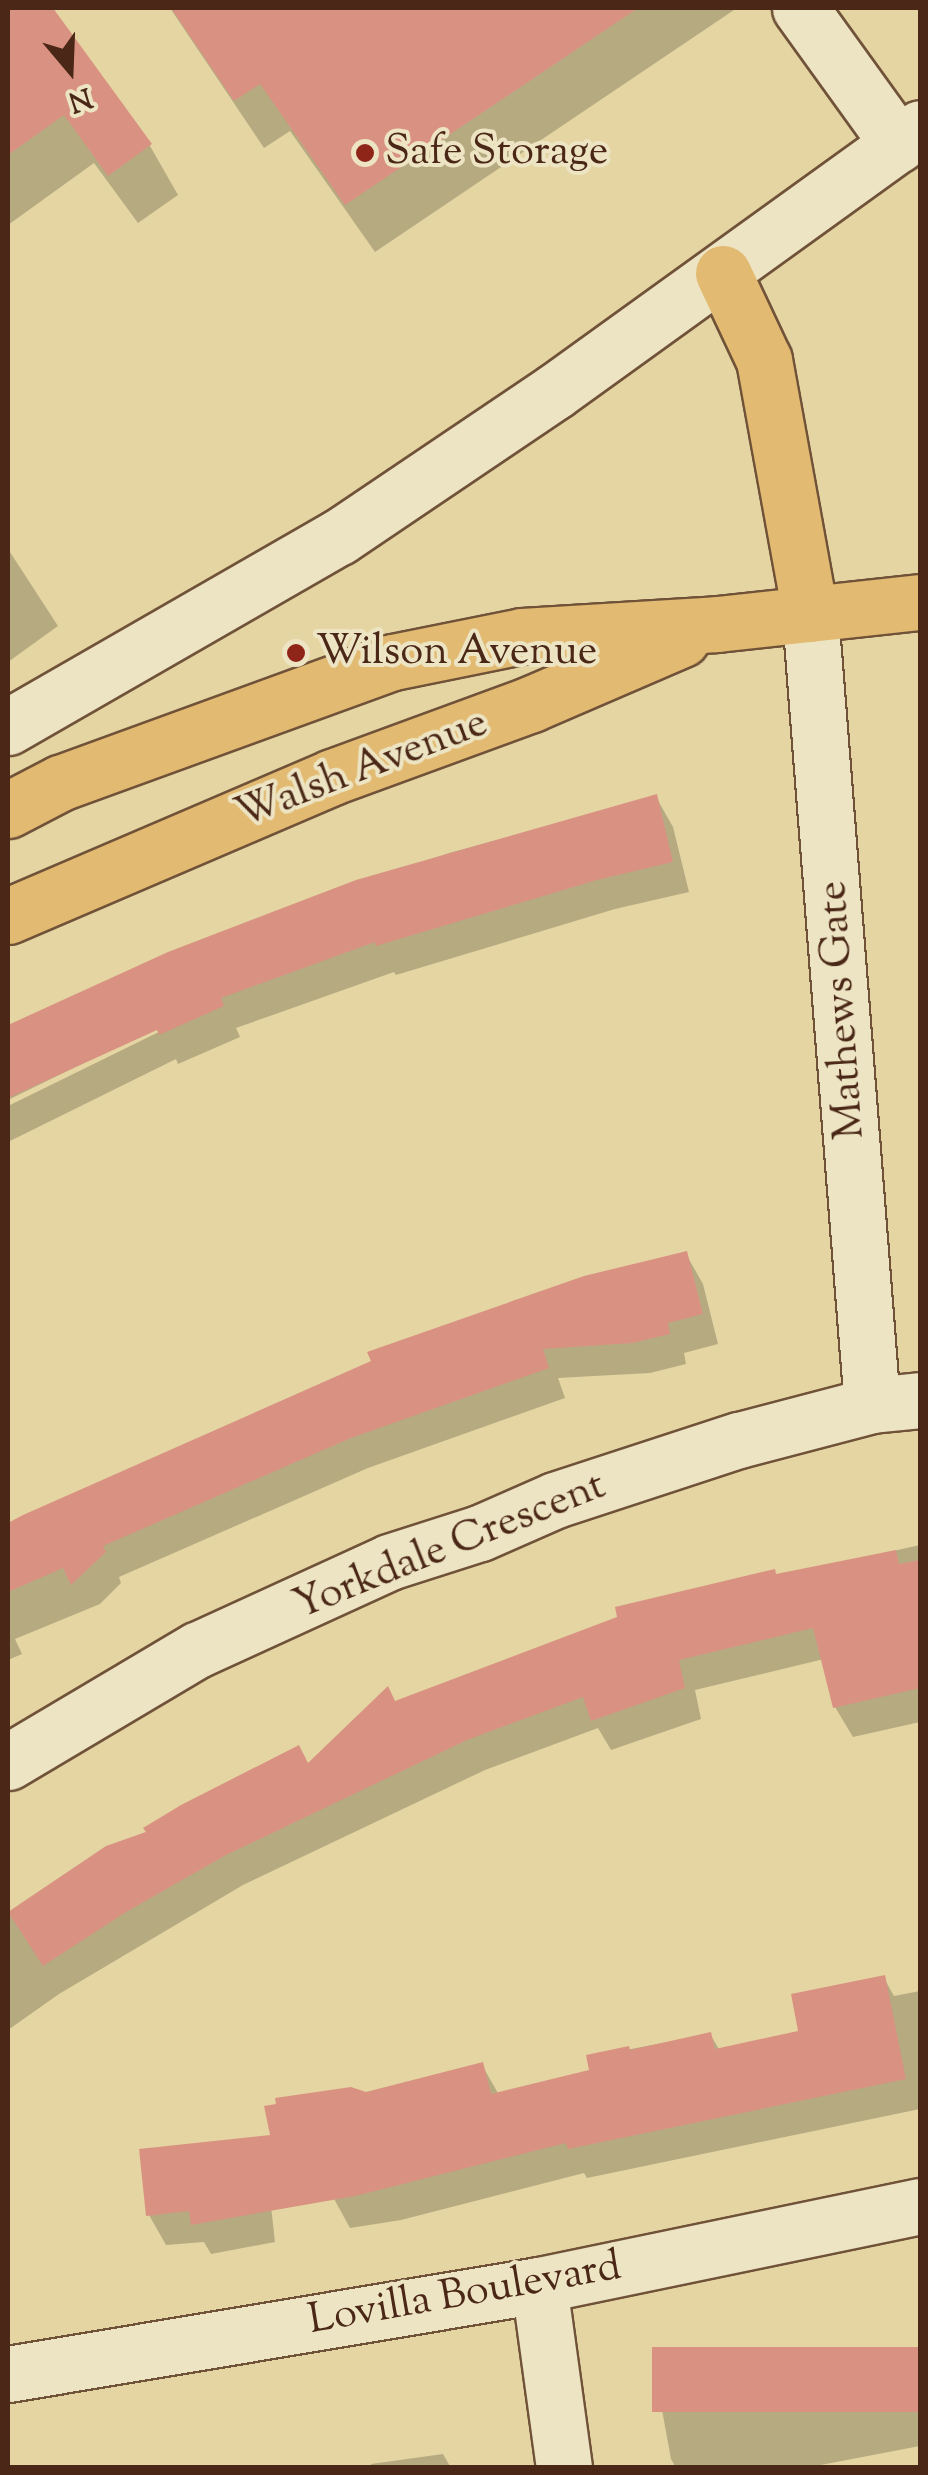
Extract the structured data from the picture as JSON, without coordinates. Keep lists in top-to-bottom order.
{
  "streets": {
    "main road": ["Walsh Avenue"],
    "street": ["Mathews Gate", "Yorkdale Crescent", "Lovilla Boulevard"]
  },
  "crossings": [
    ["Walsh Avenue", "Mathews Gate"],
    ["Mathews Gate", "Yorkdale Crescent"]
  ],
  "places": ["Safe Storage", "Wilson Avenue"],
  "north": "bottom"
}
